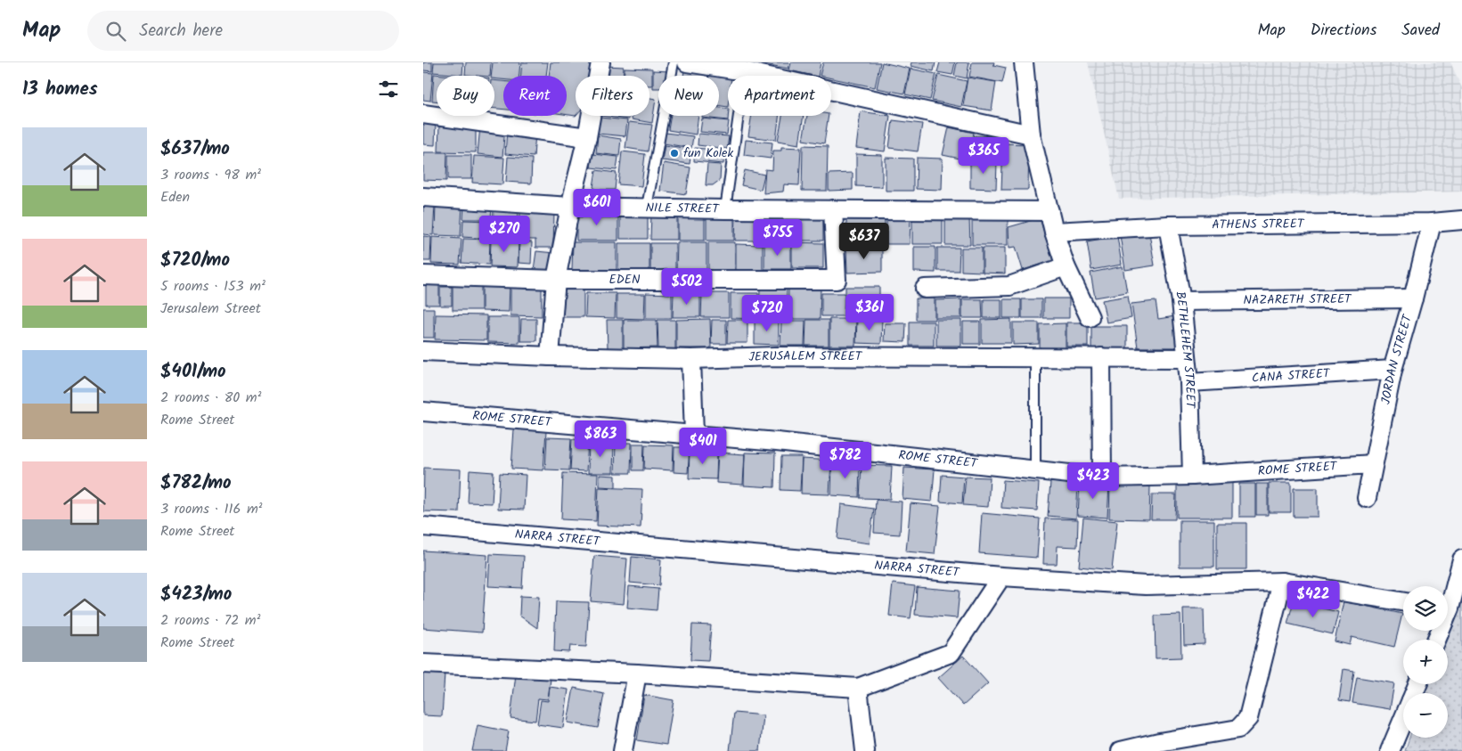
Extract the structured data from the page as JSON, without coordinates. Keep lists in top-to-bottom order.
{
  "streets": {
    "street": [
      "NILE STREET",
      "ATHENS STREET",
      "EDEN",
      "NAZARETH STREET",
      "BETHLEHEM STREET",
      "JERUSALEM STREET",
      "JORDAN STREET",
      "CANA STREET",
      "ROME STREET",
      "NARRA STREET"
    ]
  },
  "crossings": [
    ["NILE STREET", "EDEN"],
    ["ATHENS STREET", "BETHLEHEM STREET"],
    ["ATHENS STREET", "JORDAN STREET"],
    ["NAZARETH STREET", "BETHLEHEM STREET"],
    ["NAZARETH STREET", "JORDAN STREET"],
    ["BETHLEHEM STREET", "JERUSALEM STREET"],
    ["BETHLEHEM STREET", "CANA STREET"],
    ["BETHLEHEM STREET", "ROME STREET"],
    ["JORDAN STREET", "CANA STREET"],
    ["JORDAN STREET", "ROME STREET"]
  ],
  "places": ["fun Kolek"],
  "page": {
    "header": "Map",
    "search": "Search here",
    "nav": ["Map", "Directions", "Saved"],
    "heading": "13 homes",
    "chip": [
      "Buy",
      "Rent",
      "Filters",
      "New",
      "Apartment"
    ],
    "list": [
      {
        "name": "$637/mo",
        "note": "3 rooms · 98 m² · Eden"
      },
      {
        "name": "$720/mo",
        "note": "5 rooms · 153 m² · Jerusalem Street"
      },
      {
        "name": "$401/mo",
        "note": "2 rooms · 80 m² · Rome Street"
      },
      {
        "name": "$782/mo",
        "note": "3 rooms · 116 m² · Rome Street"
      },
      {
        "name": "$423/mo",
        "note": "2 rooms · 72 m² · Rome Street"
      }
    ],
    "price": [
      "$365",
      "$601",
      "$270",
      "$755",
      "$637",
      "$502",
      "$361",
      "$720",
      "$863",
      "$401",
      "$782",
      "$423",
      "$422"
    ],
    "map_buttons": ["+", "−"]
  }
}
